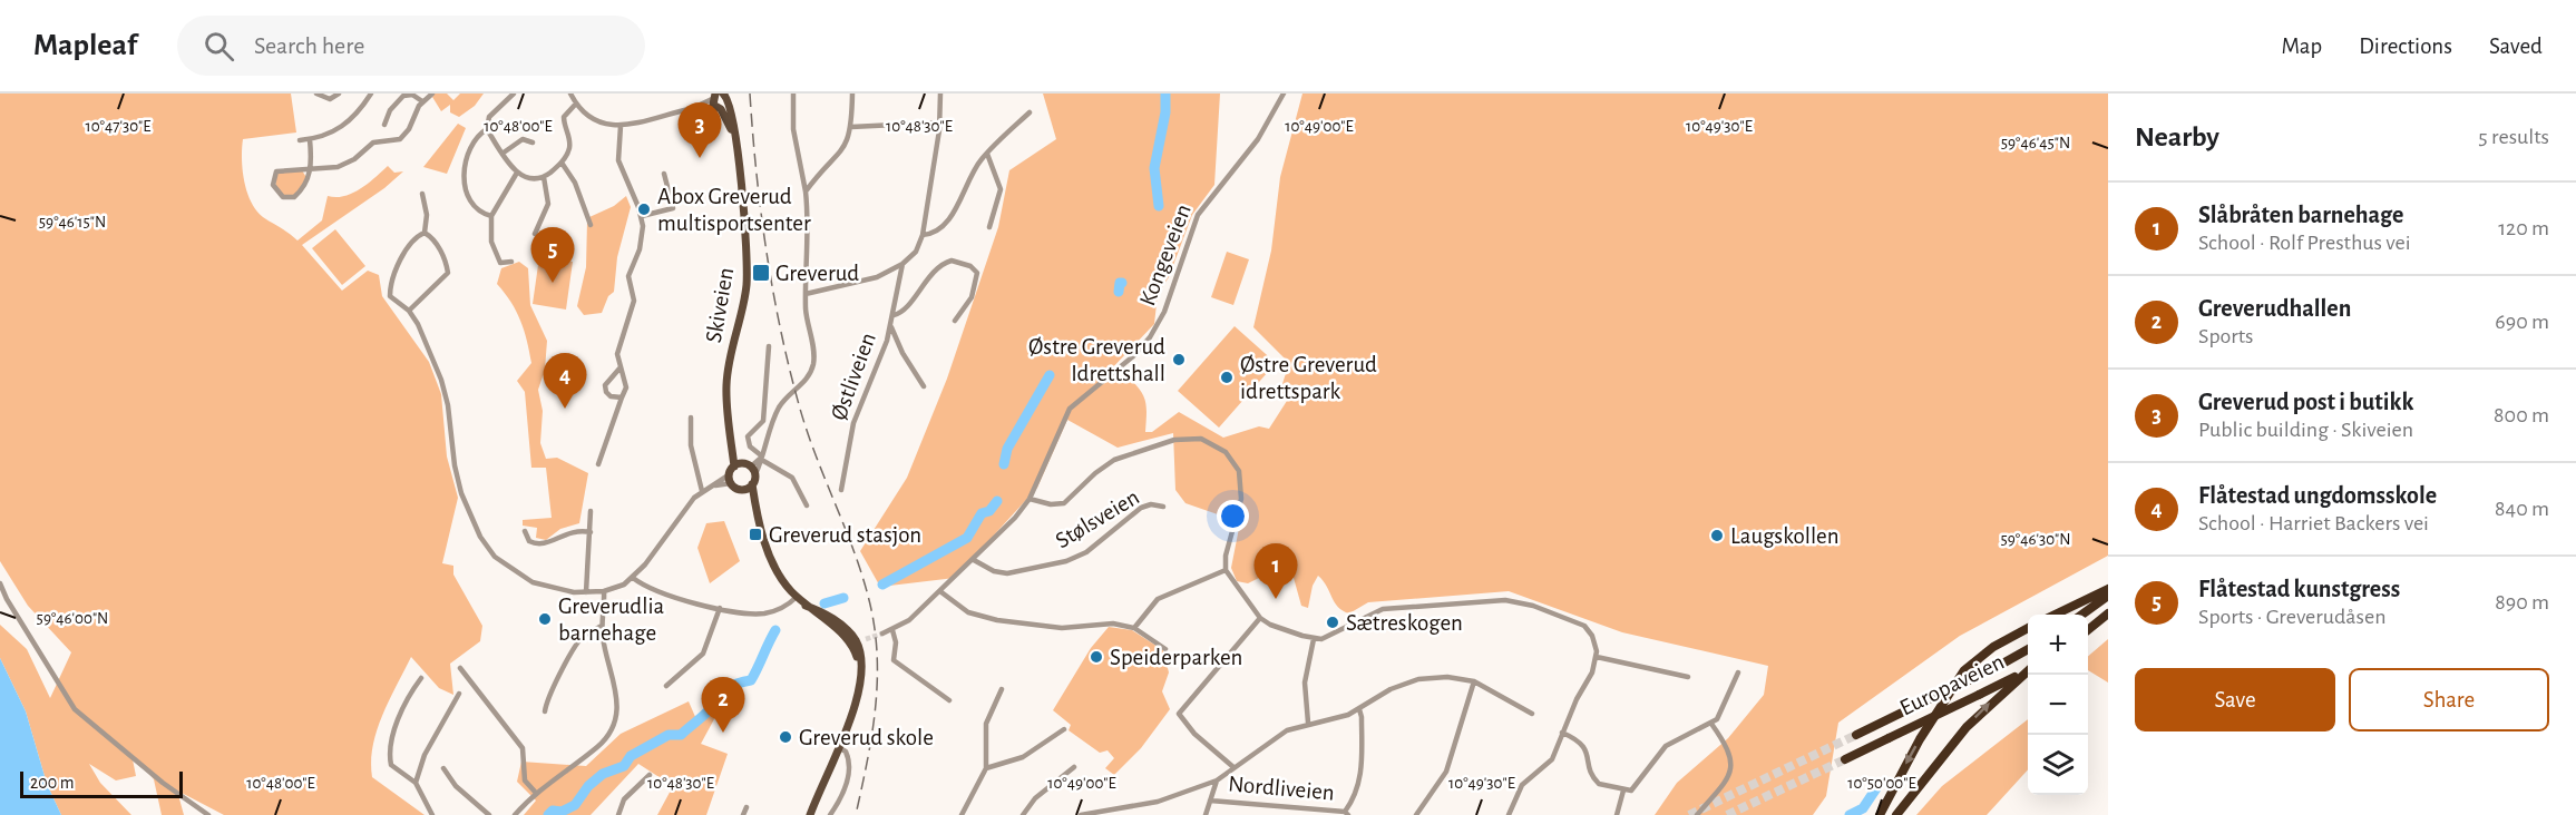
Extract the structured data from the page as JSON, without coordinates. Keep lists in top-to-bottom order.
{
  "streets": {
    "highway": ["Europaveien"],
    "main road": ["Skiveien"],
    "street": [
      "Kongeveien",
      "Østliveien",
      "Stølsveien",
      "Nordliveien"
    ]
  },
  "crossings": [
    ["Kongeveien", "Stølsveien"]
  ],
  "places": {
    "other": [
      "Abox Greverud multisportsenter",
      "Østre Greverud Idrettshall",
      "Østre Greverud idrettspark",
      "Laugskollen",
      "Greverudlia barnehage",
      "Sætreskogen",
      "Speiderparken",
      "Greverud skole"
    ],
    "transit": ["Greverud", "Greverud stasjon"]
  },
  "scale_bar": "200 m",
  "page": {
    "header": "Mapleaf",
    "search": "Search here",
    "nav": ["Map", "Directions", "Saved"],
    "heading": ["Nearby", "5 results"],
    "pins": [
      "3",
      "5",
      "4",
      "1",
      "2"
    ],
    "list": [
      {
        "mark": "1",
        "name": "Slåbråten barnehage",
        "note": "School · Rolf Presthus vei",
        "value": "120 m"
      },
      {
        "mark": "2",
        "name": "Greverudhallen",
        "note": "Sports",
        "value": "690 m"
      },
      {
        "mark": "3",
        "name": "Greverud post i butikk",
        "note": "Public building · Skiveien",
        "value": "800 m"
      },
      {
        "mark": "4",
        "name": "Flåtestad ungdomsskole",
        "note": "School · Harriet Backers vei",
        "value": "840 m"
      },
      {
        "mark": "5",
        "name": "Flåtestad kunstgress",
        "note": "Sports · Greverudåsen",
        "value": "890 m"
      }
    ],
    "map_buttons": ["+", "−"],
    "buttons": ["Save", "Share"],
    "scale": "200 m"
  },
  "coordinates": [
    "10°47'30\"E",
    "10°48'00\"E",
    "10°48'30\"E",
    "10°49'00\"E",
    "10°49'30\"E",
    "59°46'45\"N",
    "59°46'15\"N",
    "59°46'30\"N",
    "59°46'00\"N",
    "10°50'00\"E"
  ]
}
